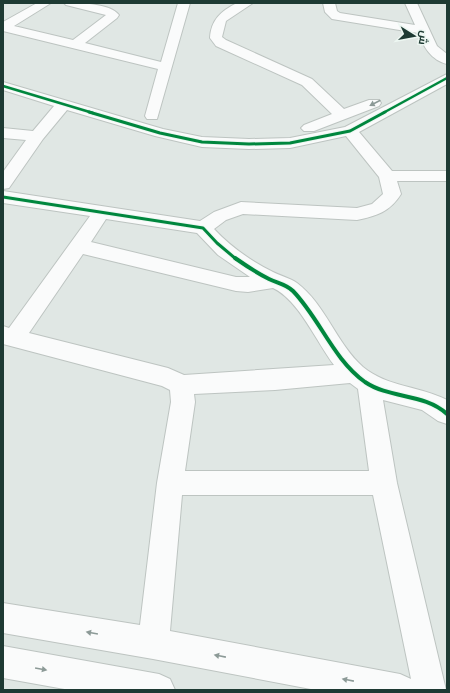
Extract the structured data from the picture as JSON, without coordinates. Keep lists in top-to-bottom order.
{
  "north": "right"
}
